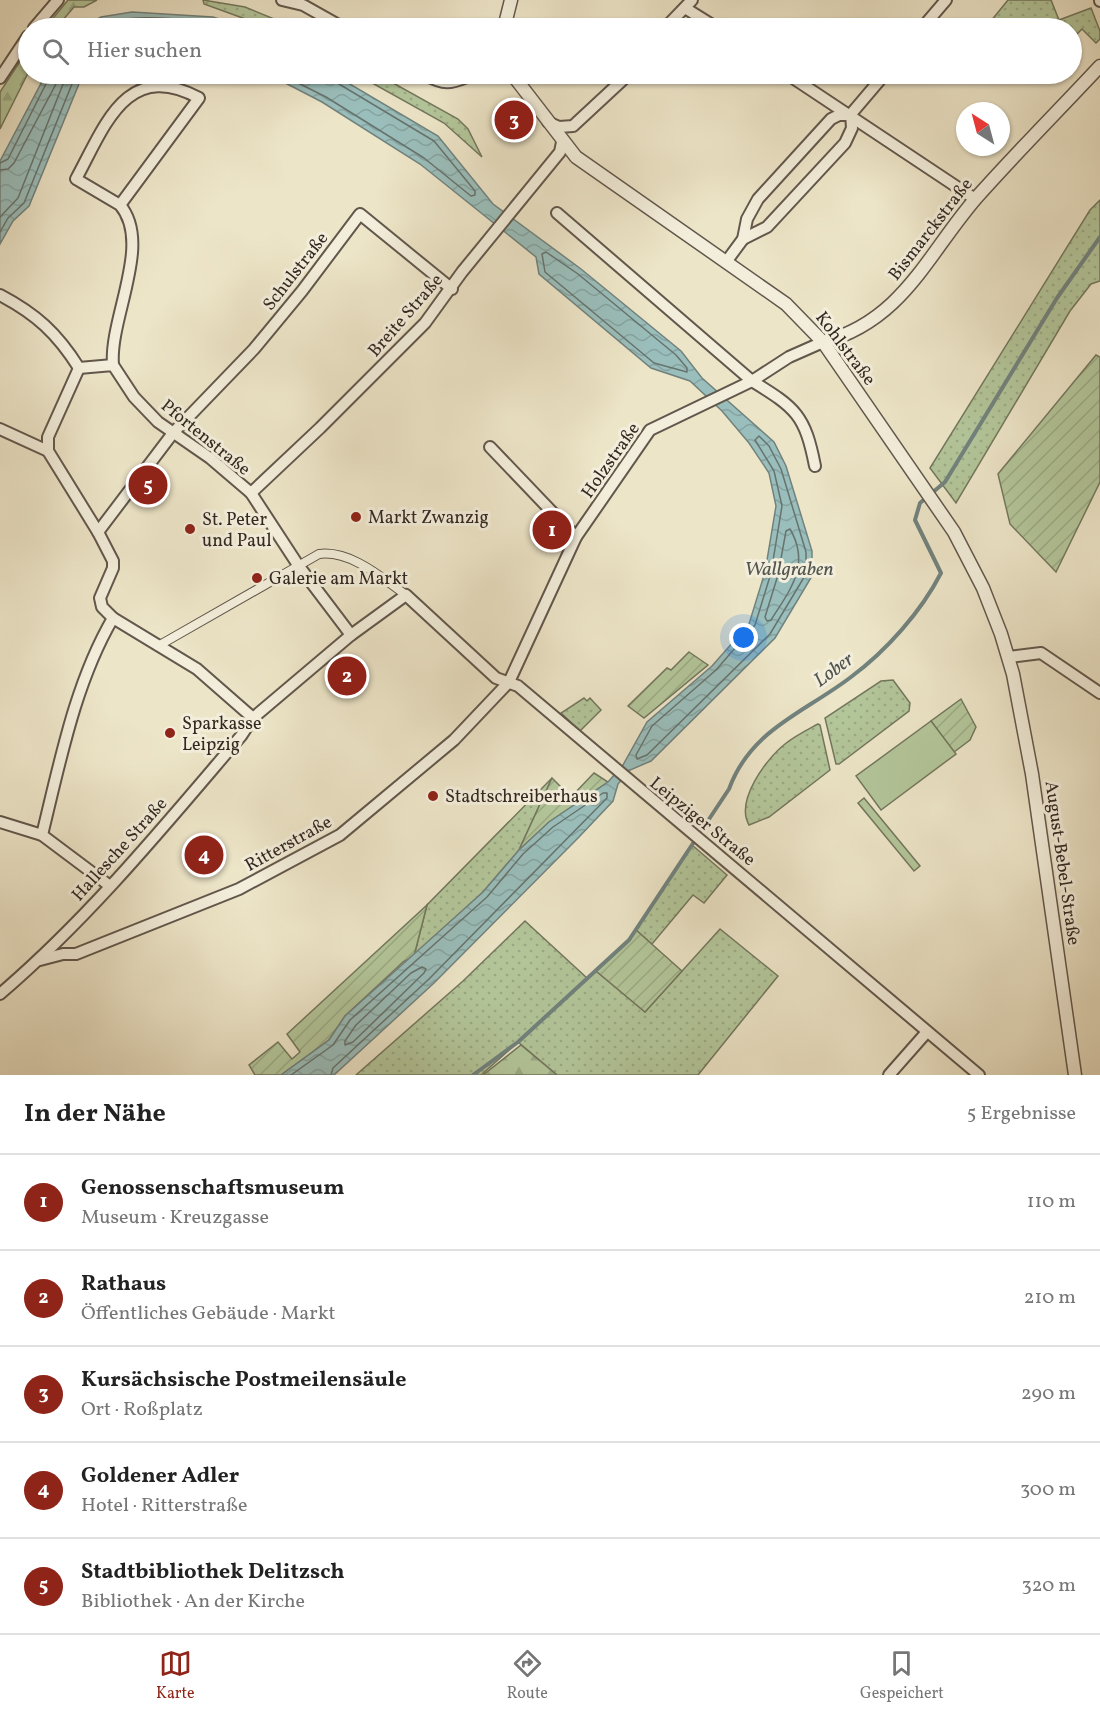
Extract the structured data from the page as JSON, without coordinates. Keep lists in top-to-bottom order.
{
  "streets": {
    "street": [
      "Bismarckstraße",
      "Schulstraße",
      "Breite Straße",
      "Kohlstraße",
      "Pfortenstraße",
      "Holzstraße",
      "Leipziger Straße",
      "Ritterstraße",
      "Hallesche Straße",
      "August-Bebel-Straße"
    ]
  },
  "crossings": [
    ["Bismarckstraße", "Kohlstraße"],
    ["Bismarckstraße", "Holzstraße"],
    ["Schulstraße", "Breite Straße"],
    ["Schulstraße", "Pfortenstraße"],
    ["Breite Straße", "Kohlstraße"],
    ["Breite Straße", "Pfortenstraße"],
    ["Kohlstraße", "Holzstraße"],
    ["Kohlstraße", "August-Bebel-Straße"],
    ["Pfortenstraße", "Hallesche Straße"],
    ["Holzstraße", "Leipziger Straße"],
    ["Holzstraße", "Ritterstraße"],
    ["Leipziger Straße", "Ritterstraße"],
    ["Leipziger Straße", "Hallesche Straße"],
    ["Ritterstraße", "Hallesche Straße"]
  ],
  "water": ["Wallgraben", "Lober"],
  "places": [
    "Markt Zwanzig",
    "St. Peter und Paul",
    "Galerie am Markt",
    "Sparkasse Leipzig",
    "Stadtschreiberhaus"
  ],
  "north": "top left",
  "page": {
    "search": "Hier suchen",
    "pins": [
      "3",
      "5",
      "1",
      "2",
      "4"
    ],
    "heading": ["In der Nähe", "5 Ergebnisse"],
    "list": [
      {
        "mark": "1",
        "name": "Genossenschaftsmuseum",
        "note": "Museum · Kreuzgasse",
        "value": "110 m"
      },
      {
        "mark": "2",
        "name": "Rathaus",
        "note": "Öffentliches Gebäude · Markt",
        "value": "210 m"
      },
      {
        "mark": "3",
        "name": "Kursächsische Postmeilensäule",
        "note": "Ort · Roßplatz",
        "value": "290 m"
      },
      {
        "mark": "4",
        "name": "Goldener Adler",
        "note": "Hotel · Ritterstraße",
        "value": "300 m"
      },
      {
        "mark": "5",
        "name": "Stadtbibliothek Delitzsch",
        "note": "Bibliothek · An der Kirche",
        "value": "320 m"
      }
    ],
    "nav": ["Karte", "Route", "Gespeichert"]
  }
}
